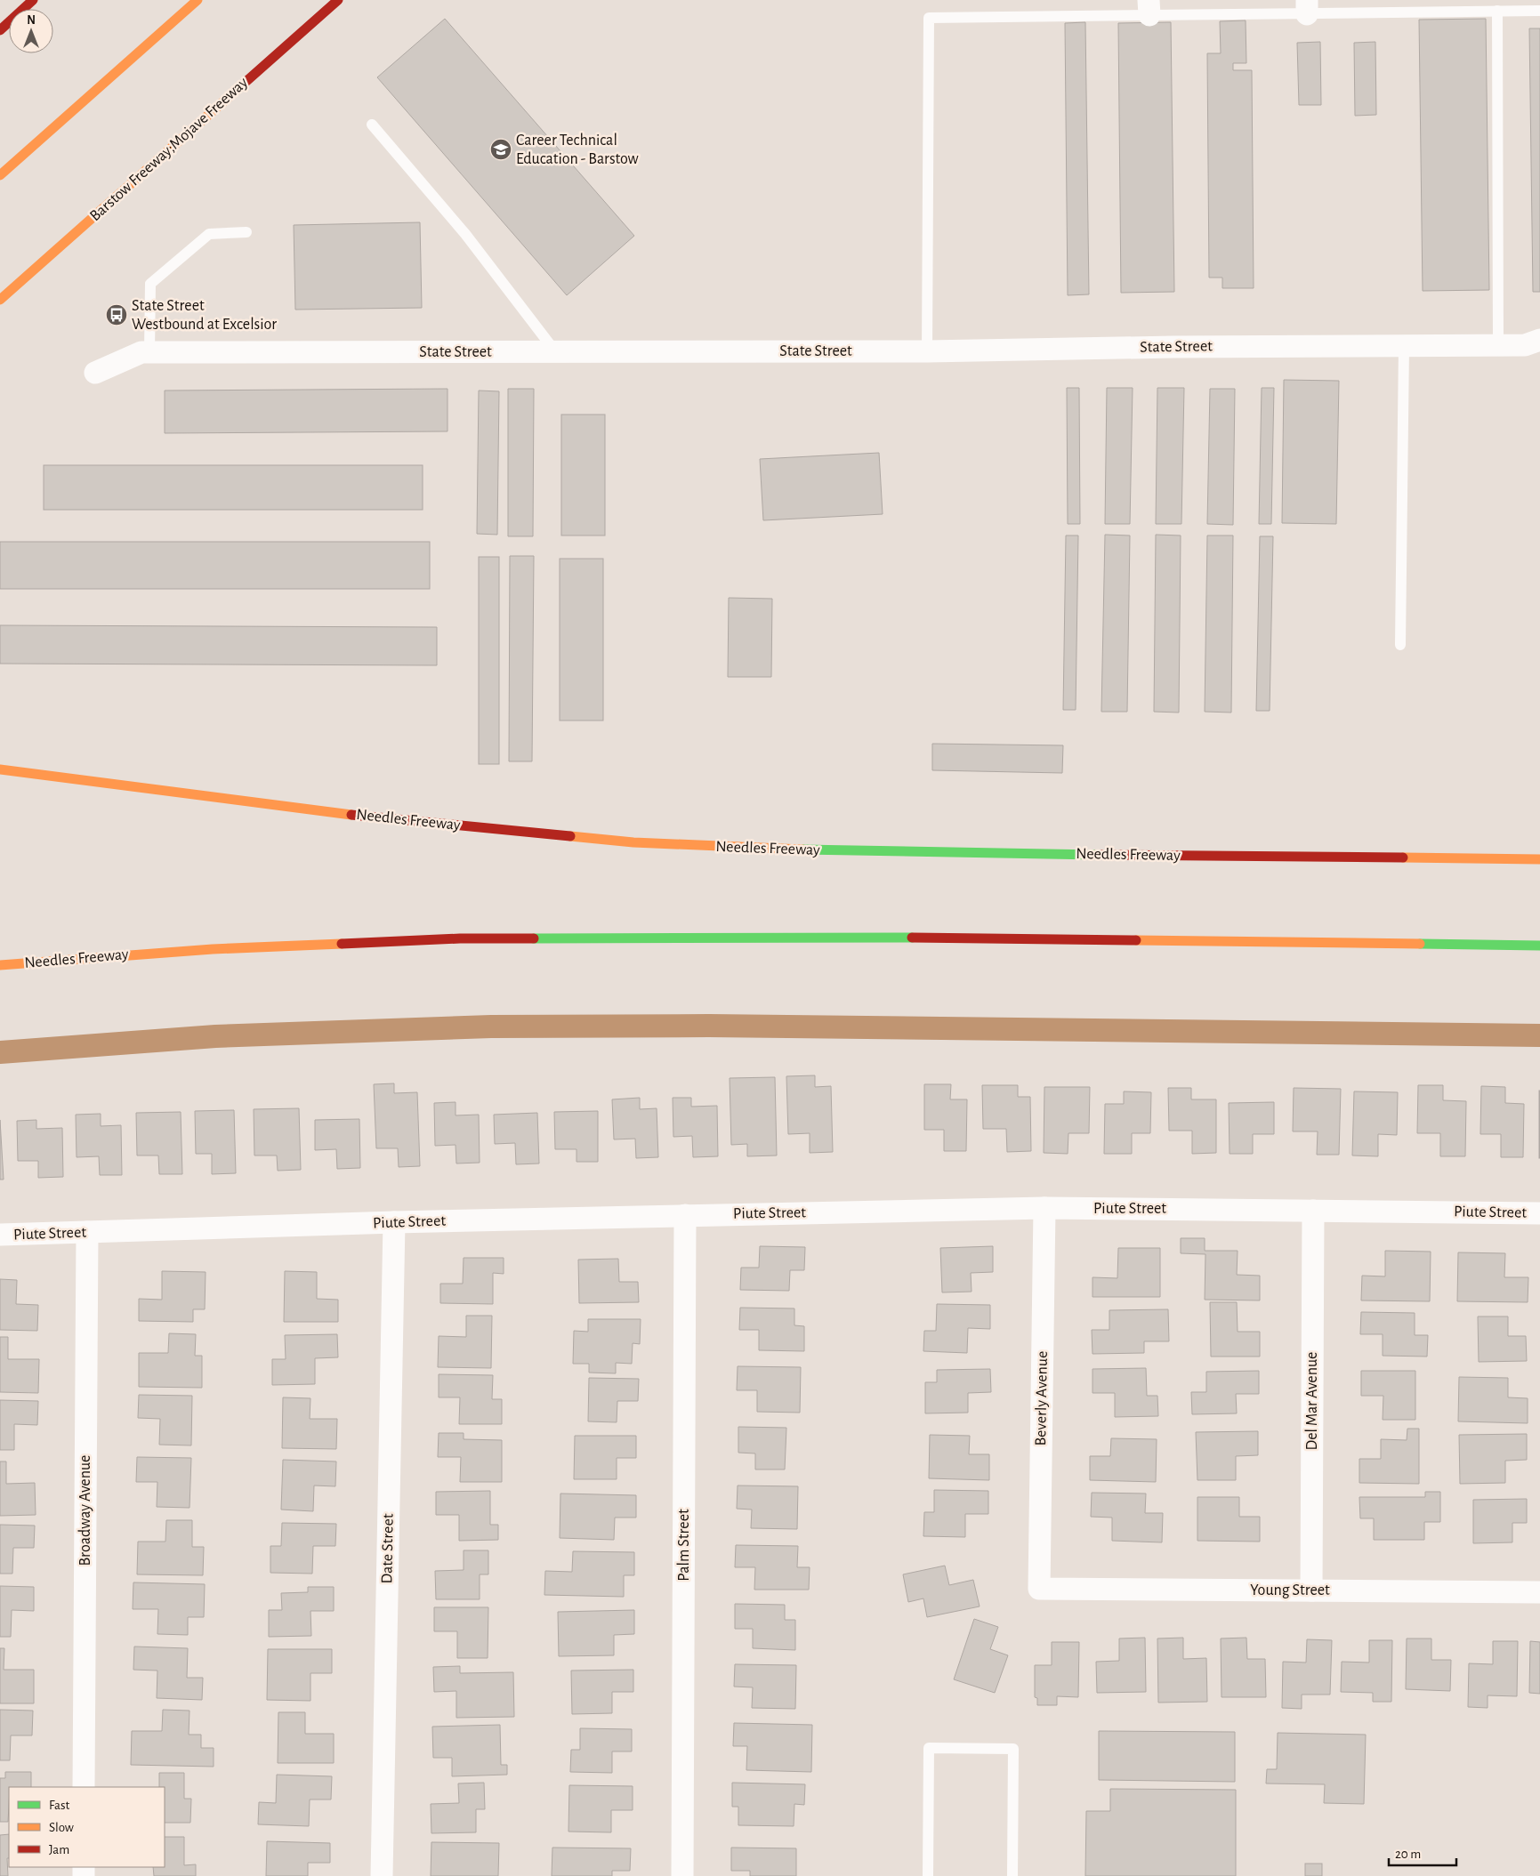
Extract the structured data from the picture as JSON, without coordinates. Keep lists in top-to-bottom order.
{
  "streets": {
    "main road": ["Barstow Freeway;Mojave Freeway", "Needles Freeway"],
    "street": [
      "State Street",
      "Piute Street",
      "Beverly Avenue",
      "Del Mar Avenue",
      "Broadway Avenue",
      "Palm Street",
      "Date Street",
      "Young Street"
    ]
  },
  "crossings": [
    ["Piute Street", "Beverly Avenue"],
    ["Piute Street", "Del Mar Avenue"],
    ["Piute Street", "Broadway Avenue"],
    ["Piute Street", "Palm Street"],
    ["Piute Street", "Date Street"],
    ["Beverly Avenue", "Young Street"],
    ["Del Mar Avenue", "Young Street"]
  ],
  "places": {
    "school or university": ["Career Technical Education - Barstow"],
    "bus stop": ["State Street Westbound at Excelsior"]
  },
  "legend": ["Fast", "Slow", "Jam"],
  "scale_bar": "20 m",
  "north": "top"
}
